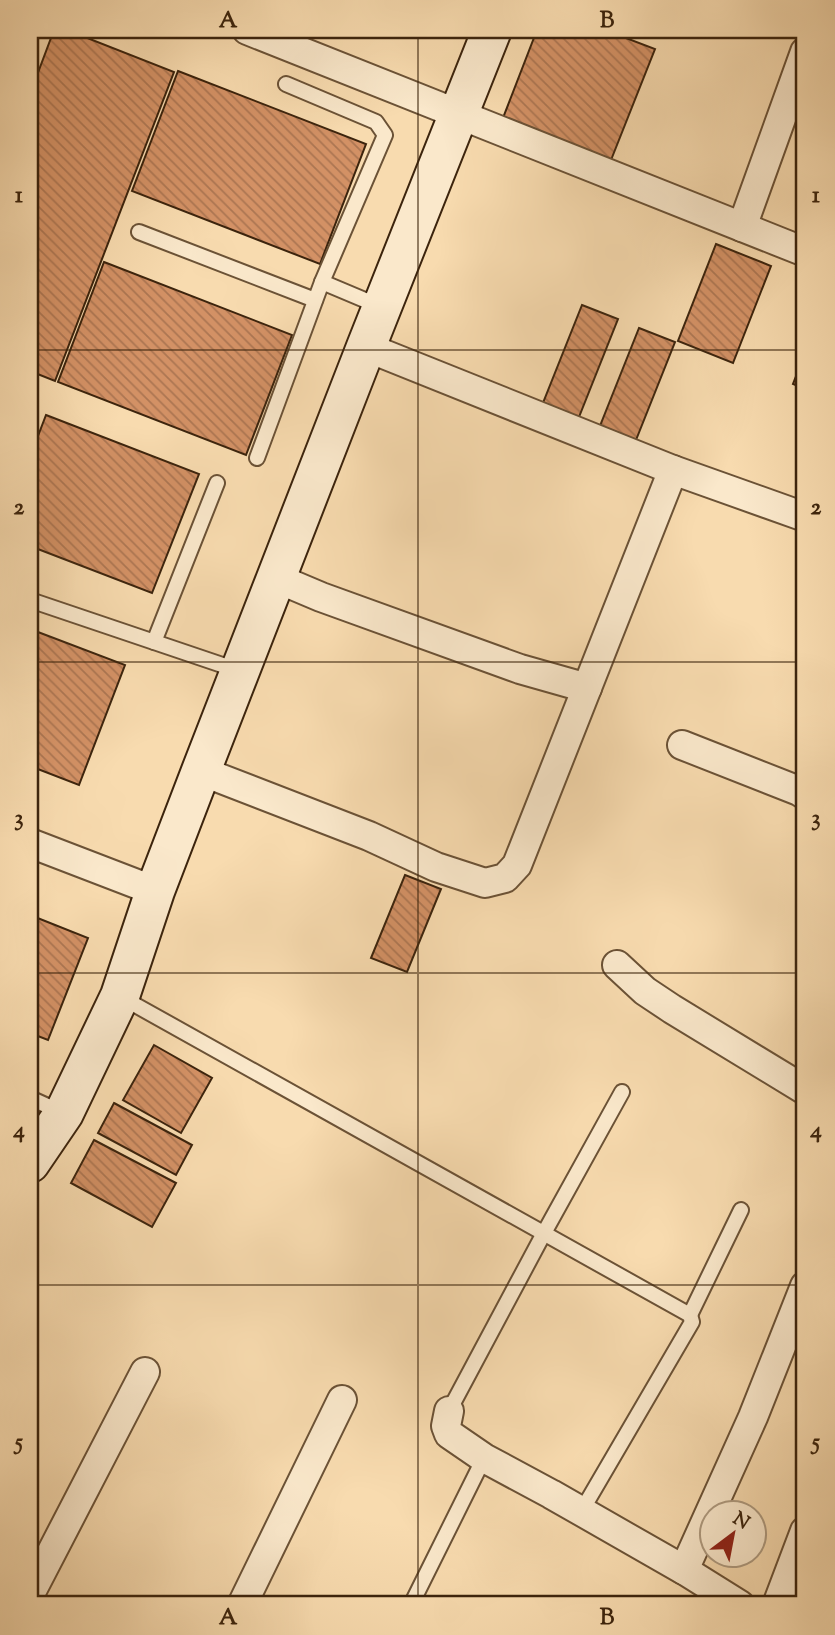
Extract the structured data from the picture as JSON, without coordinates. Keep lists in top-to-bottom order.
{
  "north": "top right",
  "grid": {
    "columns": ["A", "B"],
    "rows": [
      "1",
      "2",
      "3",
      "4",
      "5"
    ]
  }
}
